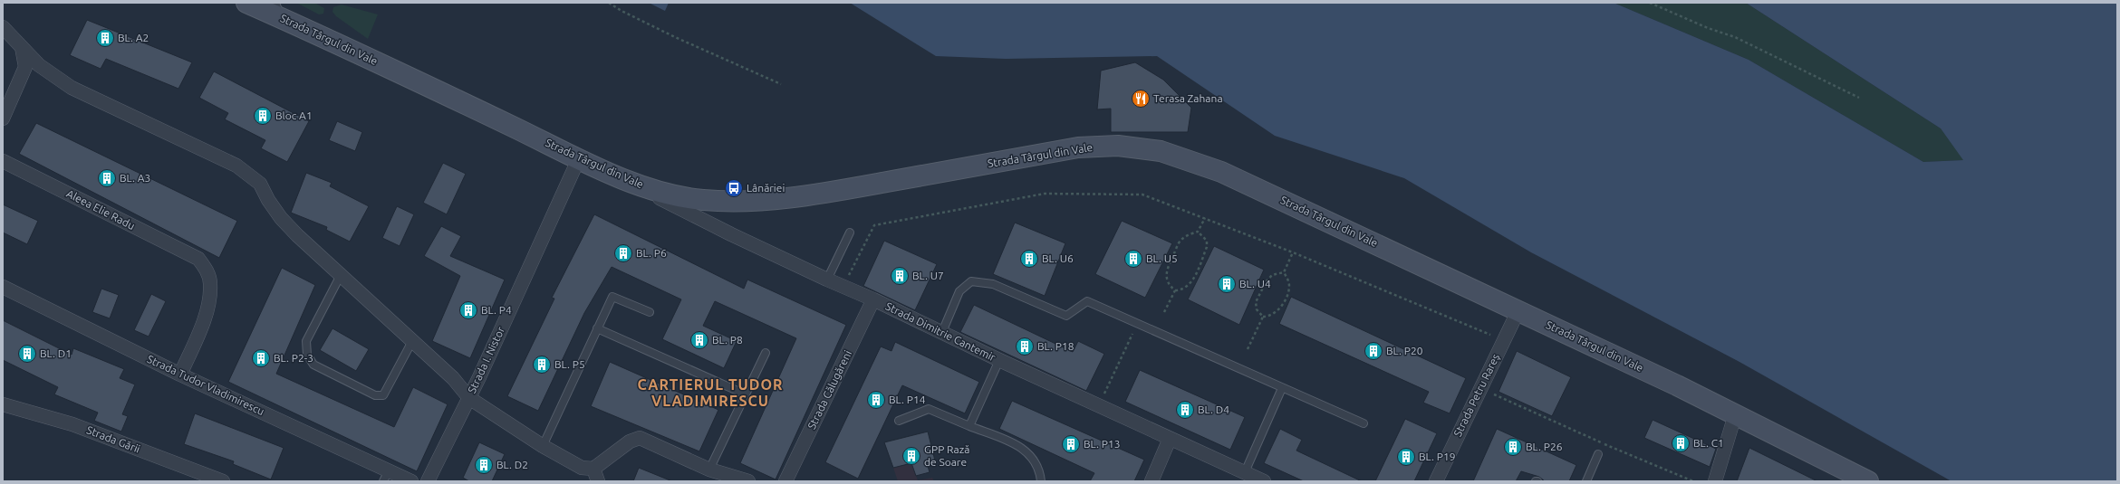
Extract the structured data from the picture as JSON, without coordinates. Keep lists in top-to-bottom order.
{
  "streets": {
    "street": [
      "Strada Târgul din Vale",
      "Aleea Elie Radu",
      "Strada Dimitrie Cantemir",
      "Strada I. Nistor",
      "Strada Tudor Vladimirescu",
      "Strada Călugăreni",
      "Strada Petru Rareș",
      "Strada Gării"
    ]
  },
  "crossings": [
    ["Strada Târgul din Vale", "Strada Dimitrie Cantemir"],
    ["Strada Târgul din Vale", "Strada I. Nistor"],
    ["Strada Târgul din Vale", "Strada Petru Rareș"],
    ["Aleea Elie Radu", "Strada Tudor Vladimirescu"],
    ["Strada Dimitrie Cantemir", "Strada Călugăreni"]
  ],
  "districts": ["CARTIERUL TUDOR VLADIMIRESCU"],
  "places": {
    "building": [
      "BL. A2",
      "Bloc A1",
      "BL. A3",
      "BL. P6",
      "BL. U6",
      "BL. U5",
      "BL. U7",
      "BL. U4",
      "BL. P4",
      "BL. P8",
      "BL. P18",
      "BL. P20",
      "BL. D1",
      "BL. P2-3",
      "BL. P5",
      "BL. P14",
      "BL. D4",
      "BL. C1",
      "BL. P13",
      "BL. P26",
      "GPP Rază de Soare",
      "BL. P19",
      "BL. D2"
    ],
    "restaurant": ["Terasa Zahana"],
    "bus stop": ["Lânăriei"]
  }
}
